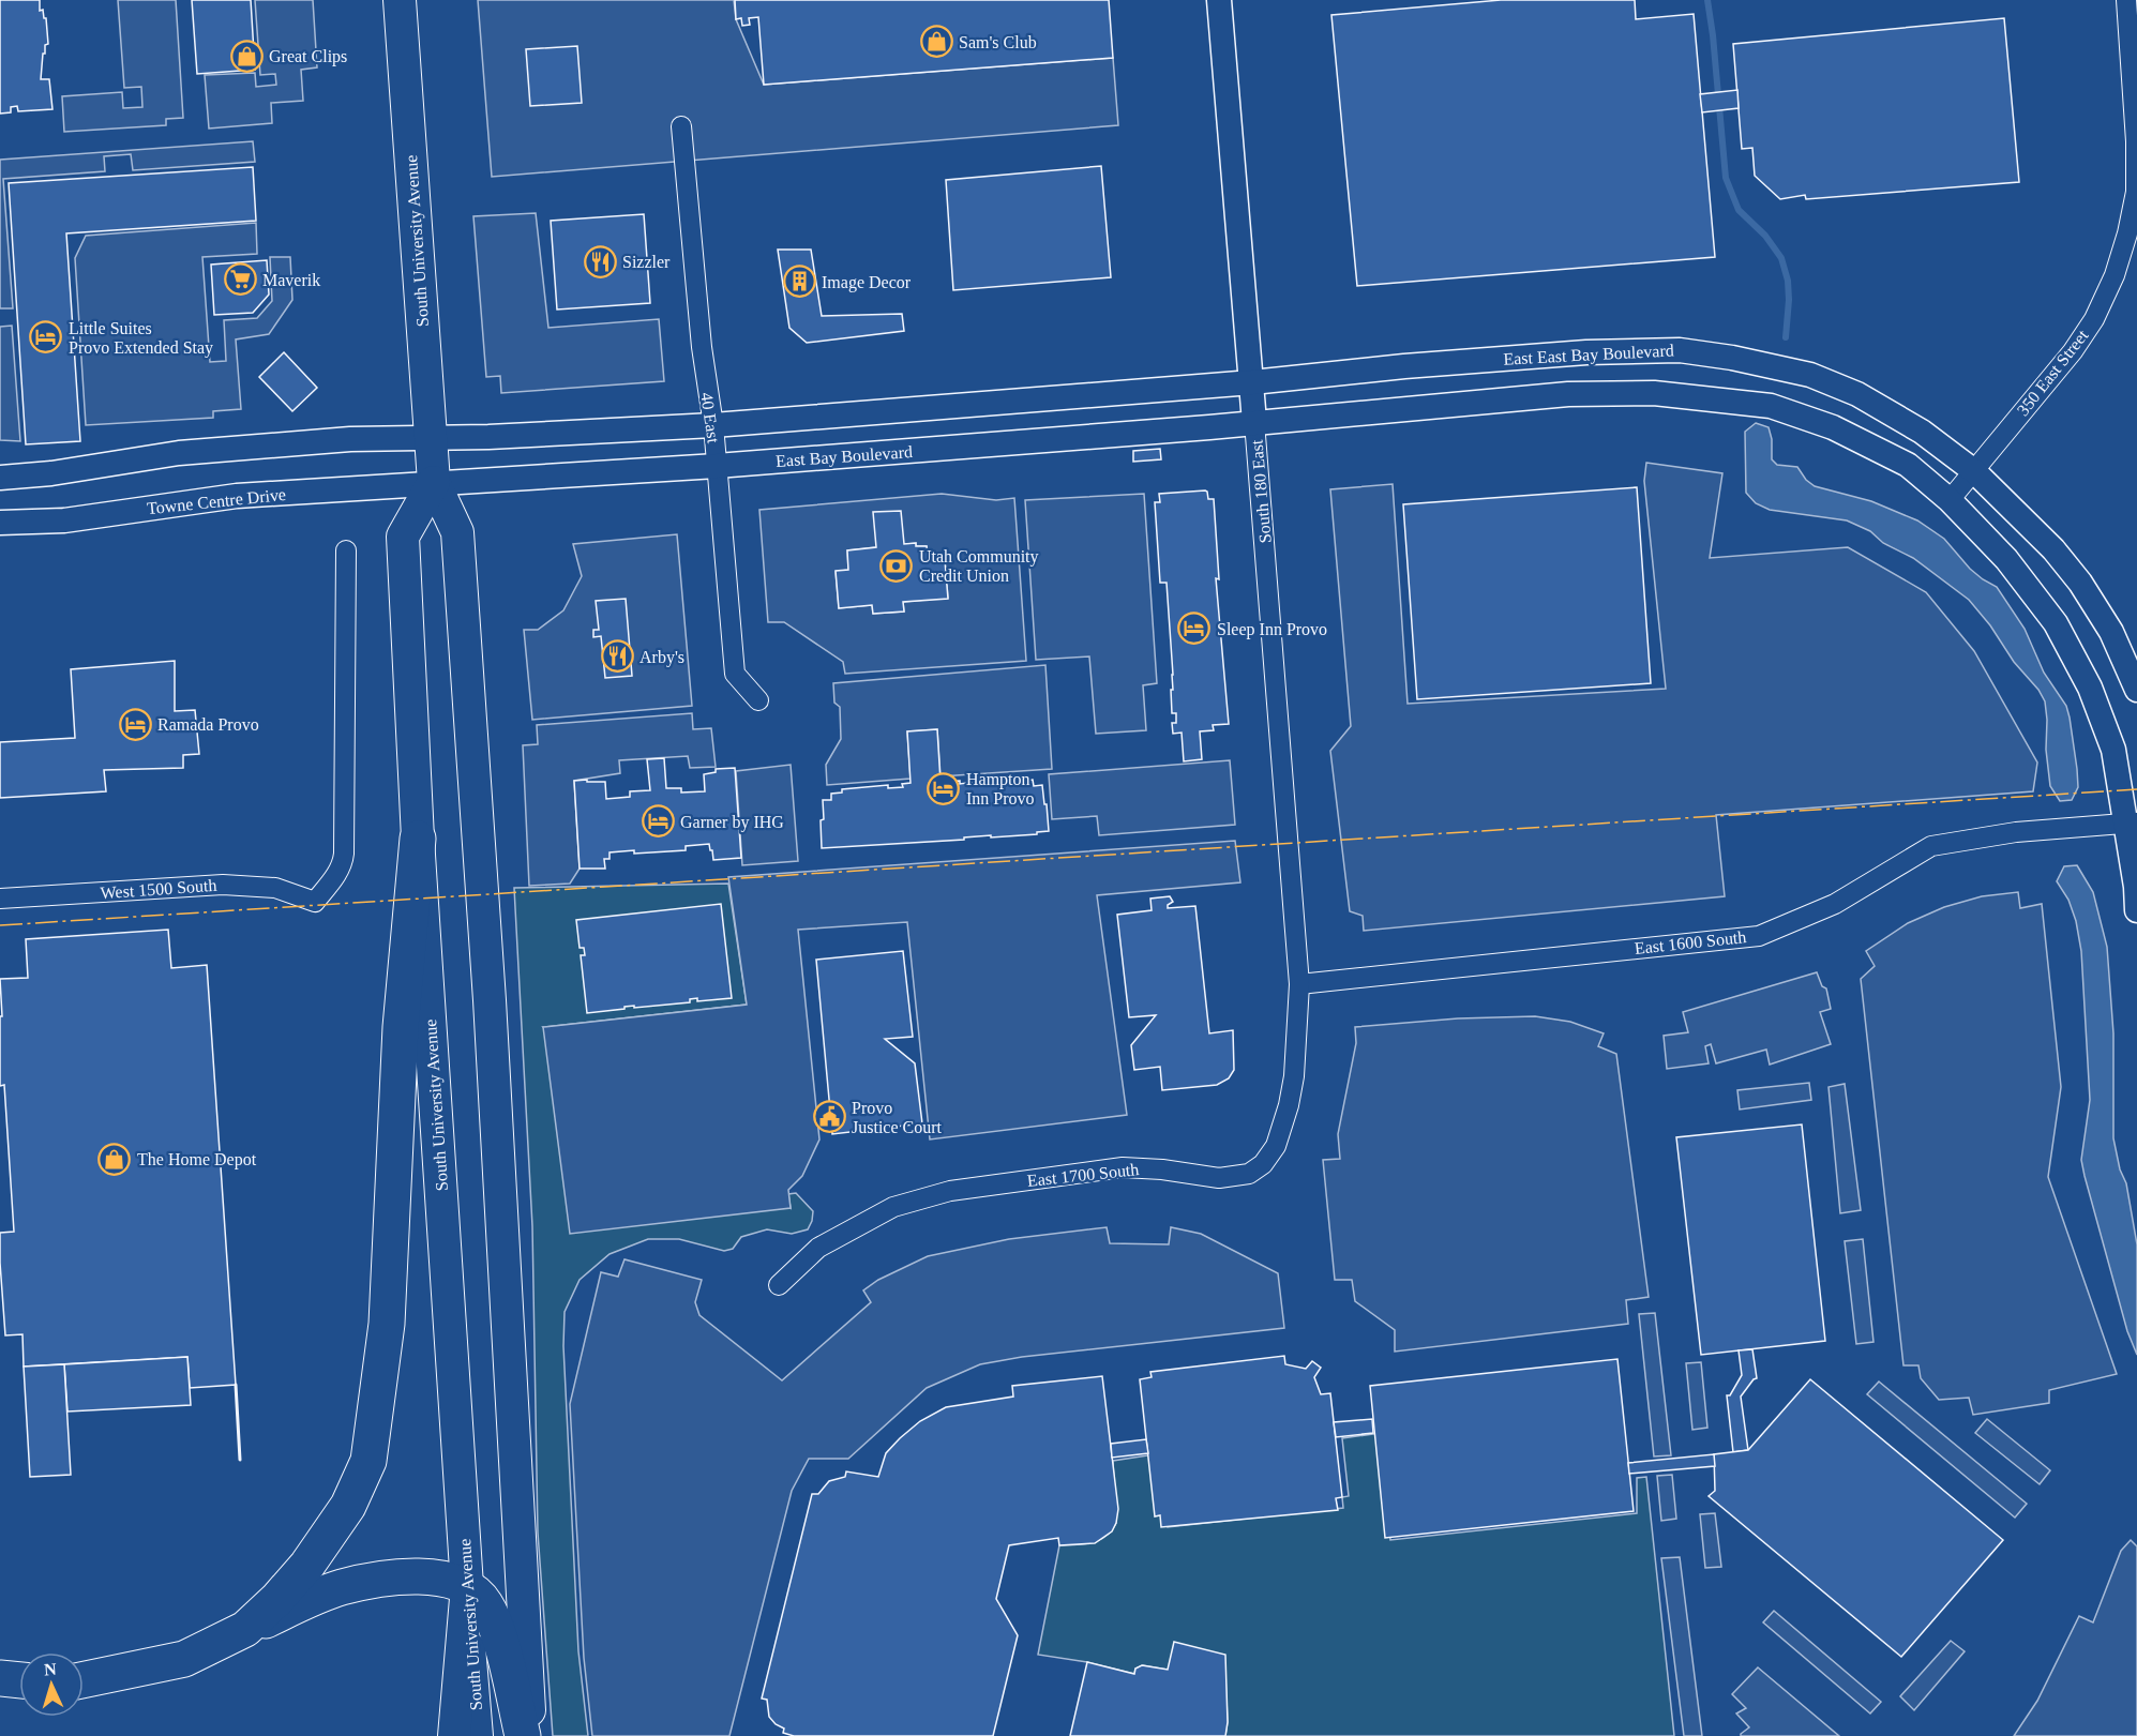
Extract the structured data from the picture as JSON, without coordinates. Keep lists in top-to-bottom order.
{
  "streets": {
    "highway": ["South University Avenue"],
    "street": [
      "East East Bay Boulevard",
      "350 East Street",
      "40 East",
      "East Bay Boulevard",
      "South 180 East",
      "Towne Centre Drive",
      "West 1500 South",
      "East 1600 South",
      "East 1700 South"
    ]
  },
  "crossings": [
    ["South University Avenue", "East Bay Boulevard"],
    ["South University Avenue", "Towne Centre Drive"],
    ["East East Bay Boulevard", "350 East Street"],
    ["East East Bay Boulevard", "South 180 East"],
    ["40 East", "East Bay Boulevard"],
    ["East Bay Boulevard", "South 180 East"],
    ["East Bay Boulevard", "Towne Centre Drive"],
    ["South 180 East", "East 1600 South"],
    ["South 180 East", "East 1700 South"],
    ["East 1600 South", "East 1700 South"]
  ],
  "places": {
    "shop": ["Sam's Club", "Great Clips", "The Home Depot"],
    "restaurant": ["Sizzler", "Arby's"],
    "supermarket": ["Maverik"],
    "building": ["Image Decor"],
    "hotel": [
      "Little Suites Provo Extended Stay",
      "Sleep Inn Provo",
      "Ramada Provo",
      "Hampton Inn Provo",
      "Garner by IHG"
    ],
    "bank": ["Utah Community Credit Union"],
    "public building": ["Provo Justice Court"]
  },
  "north": "top"
}
